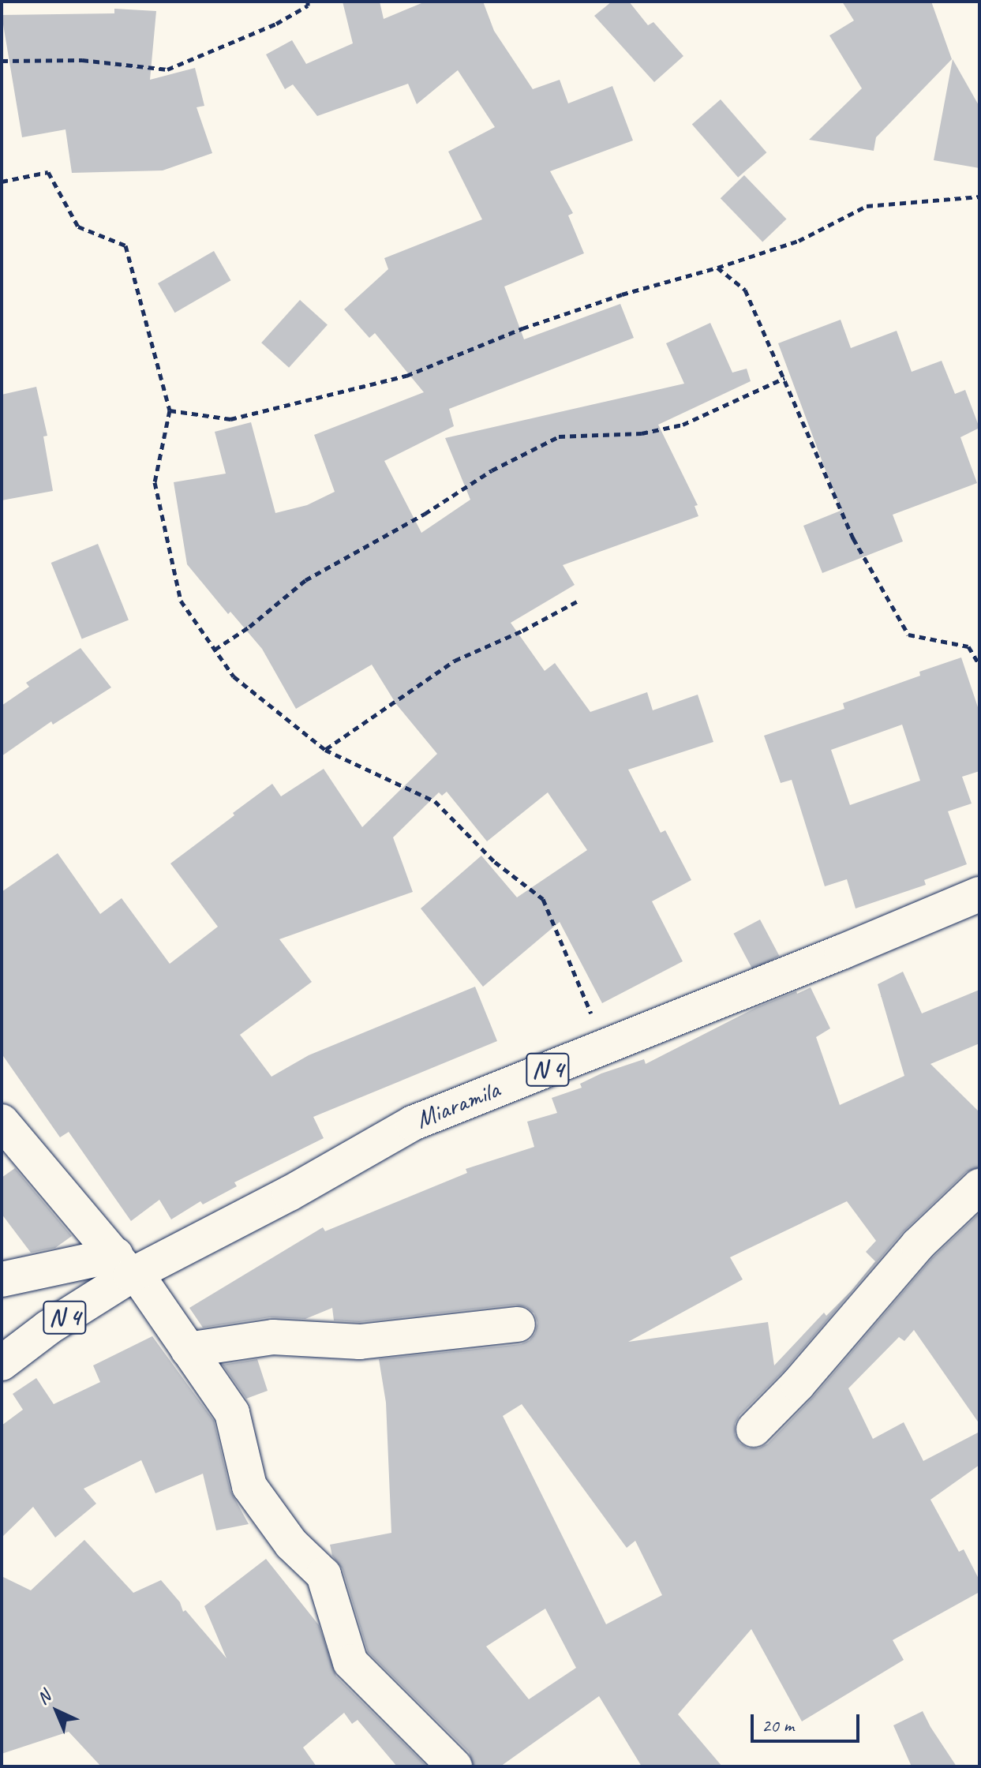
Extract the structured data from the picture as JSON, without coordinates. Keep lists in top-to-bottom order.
{
  "streets": {
    "street": ["N 4", "Miaramila"]
  },
  "scale_bar": "20 m",
  "north": "top left"
}
